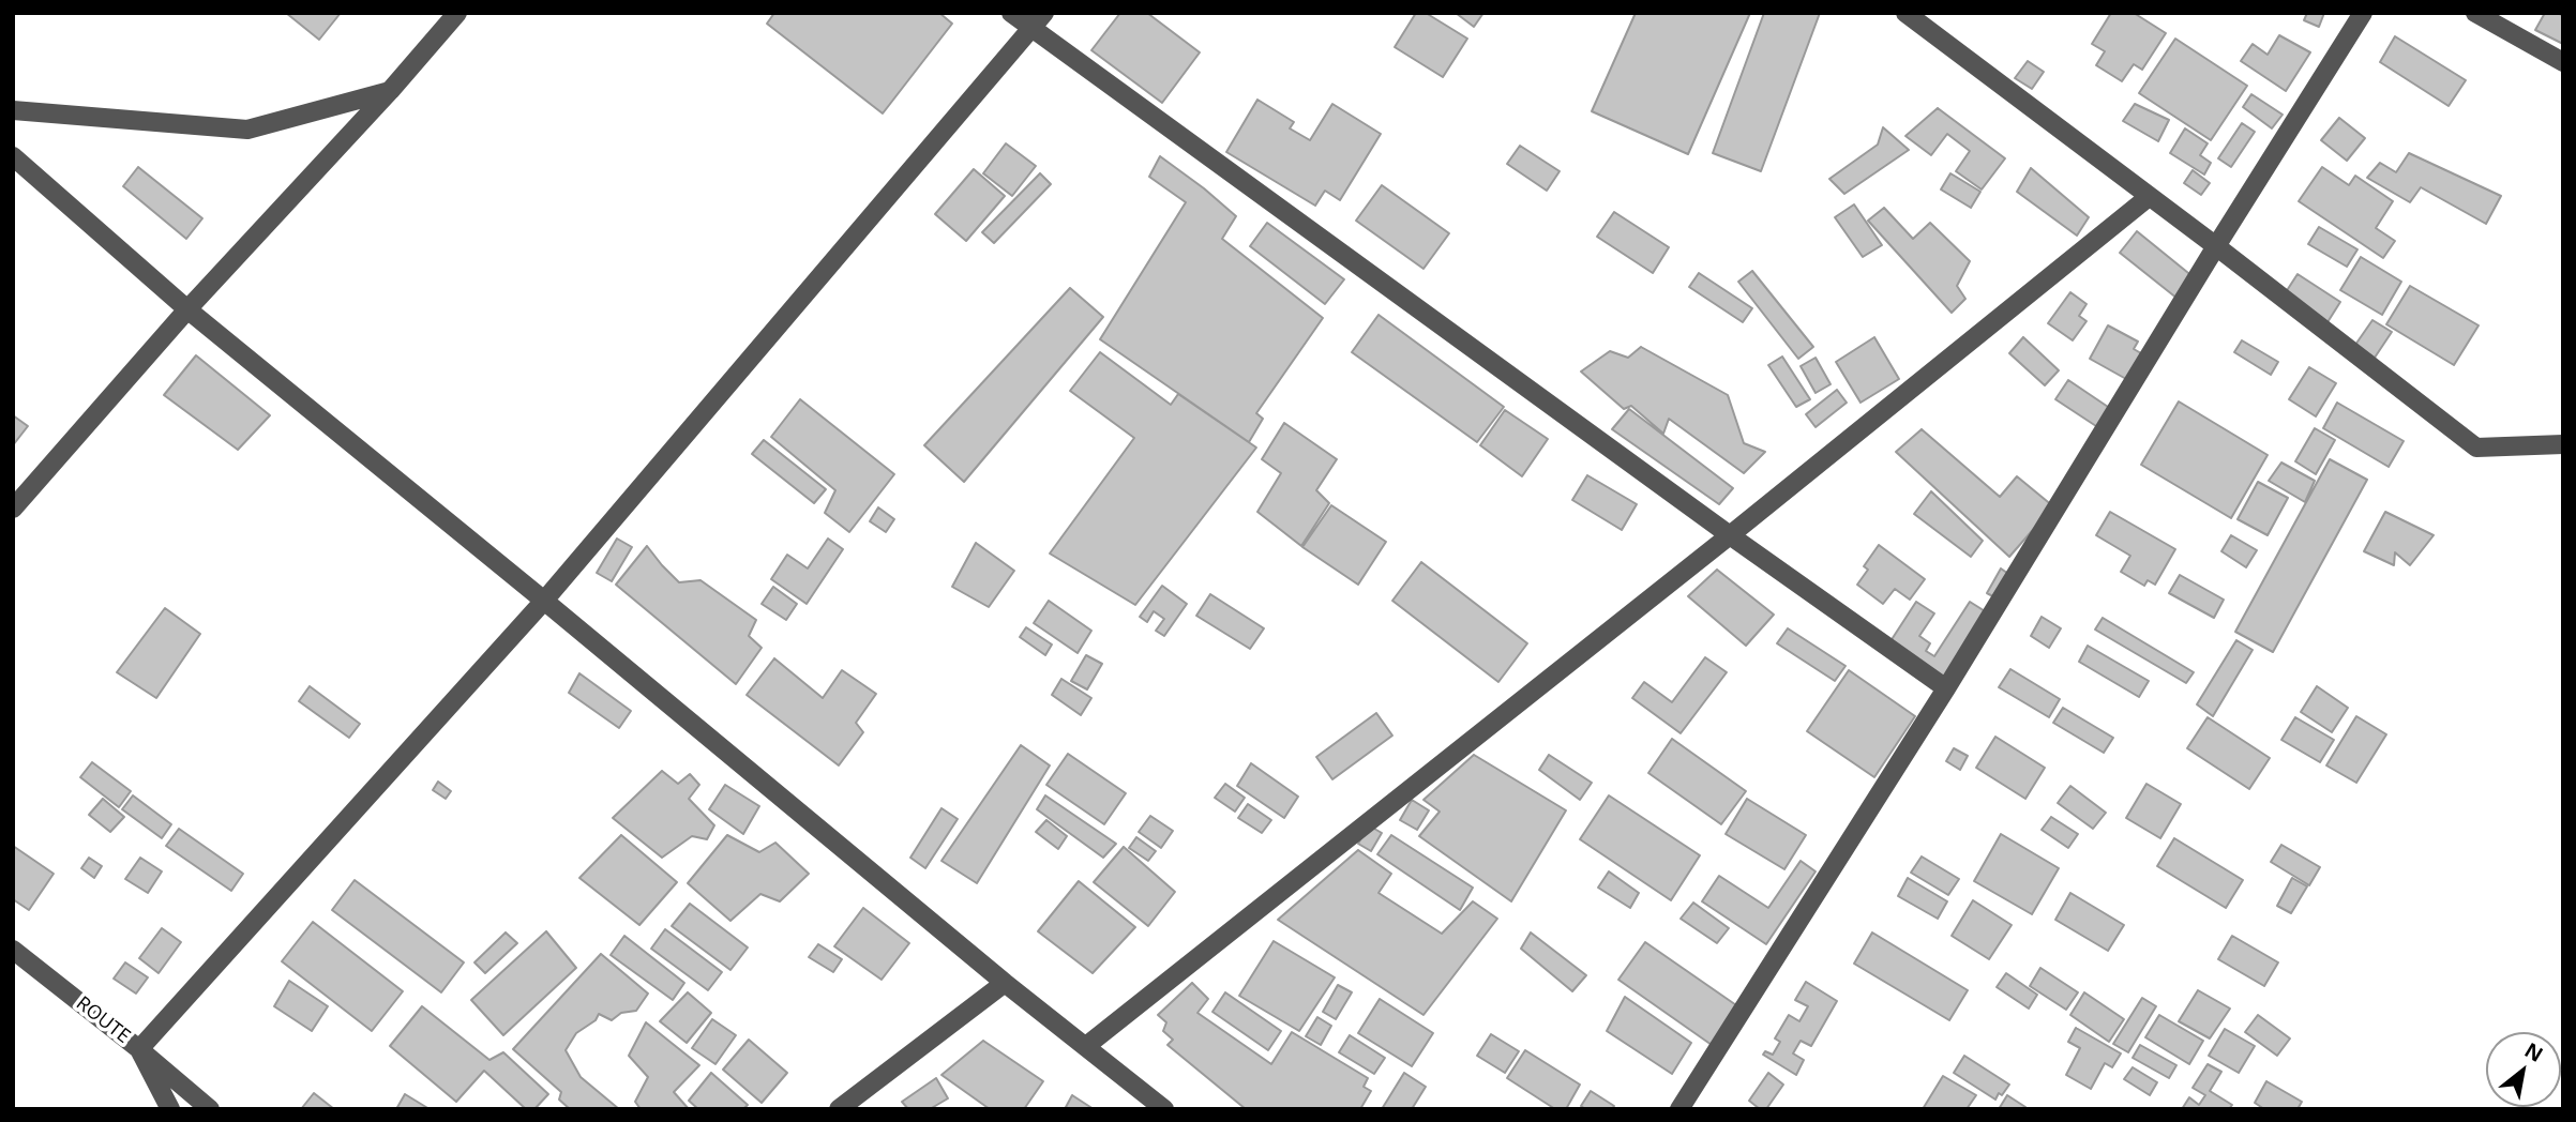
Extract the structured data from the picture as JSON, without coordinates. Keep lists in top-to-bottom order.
{
  "streets": {
    "street": ["ROUTE"]
  },
  "north": "top right"
}
